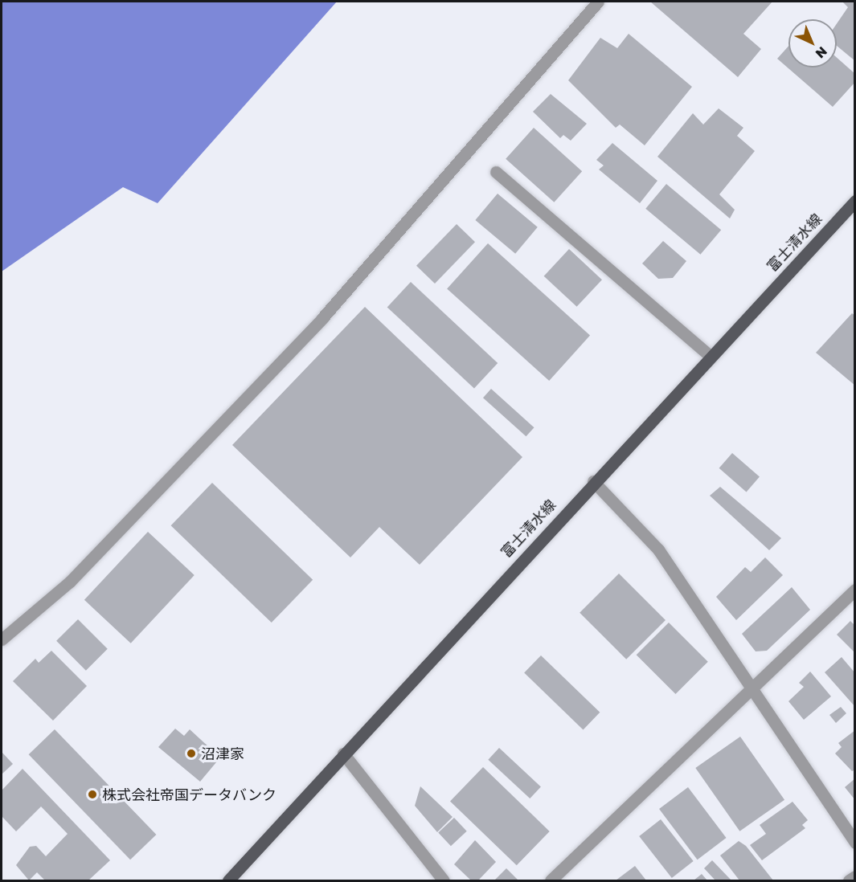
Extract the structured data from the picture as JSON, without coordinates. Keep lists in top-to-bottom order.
{
  "streets": {
    "main road": ["富士清水線"]
  },
  "places": ["沼津家", "株式会社帝国データバンク"],
  "north": "bottom right"
}
